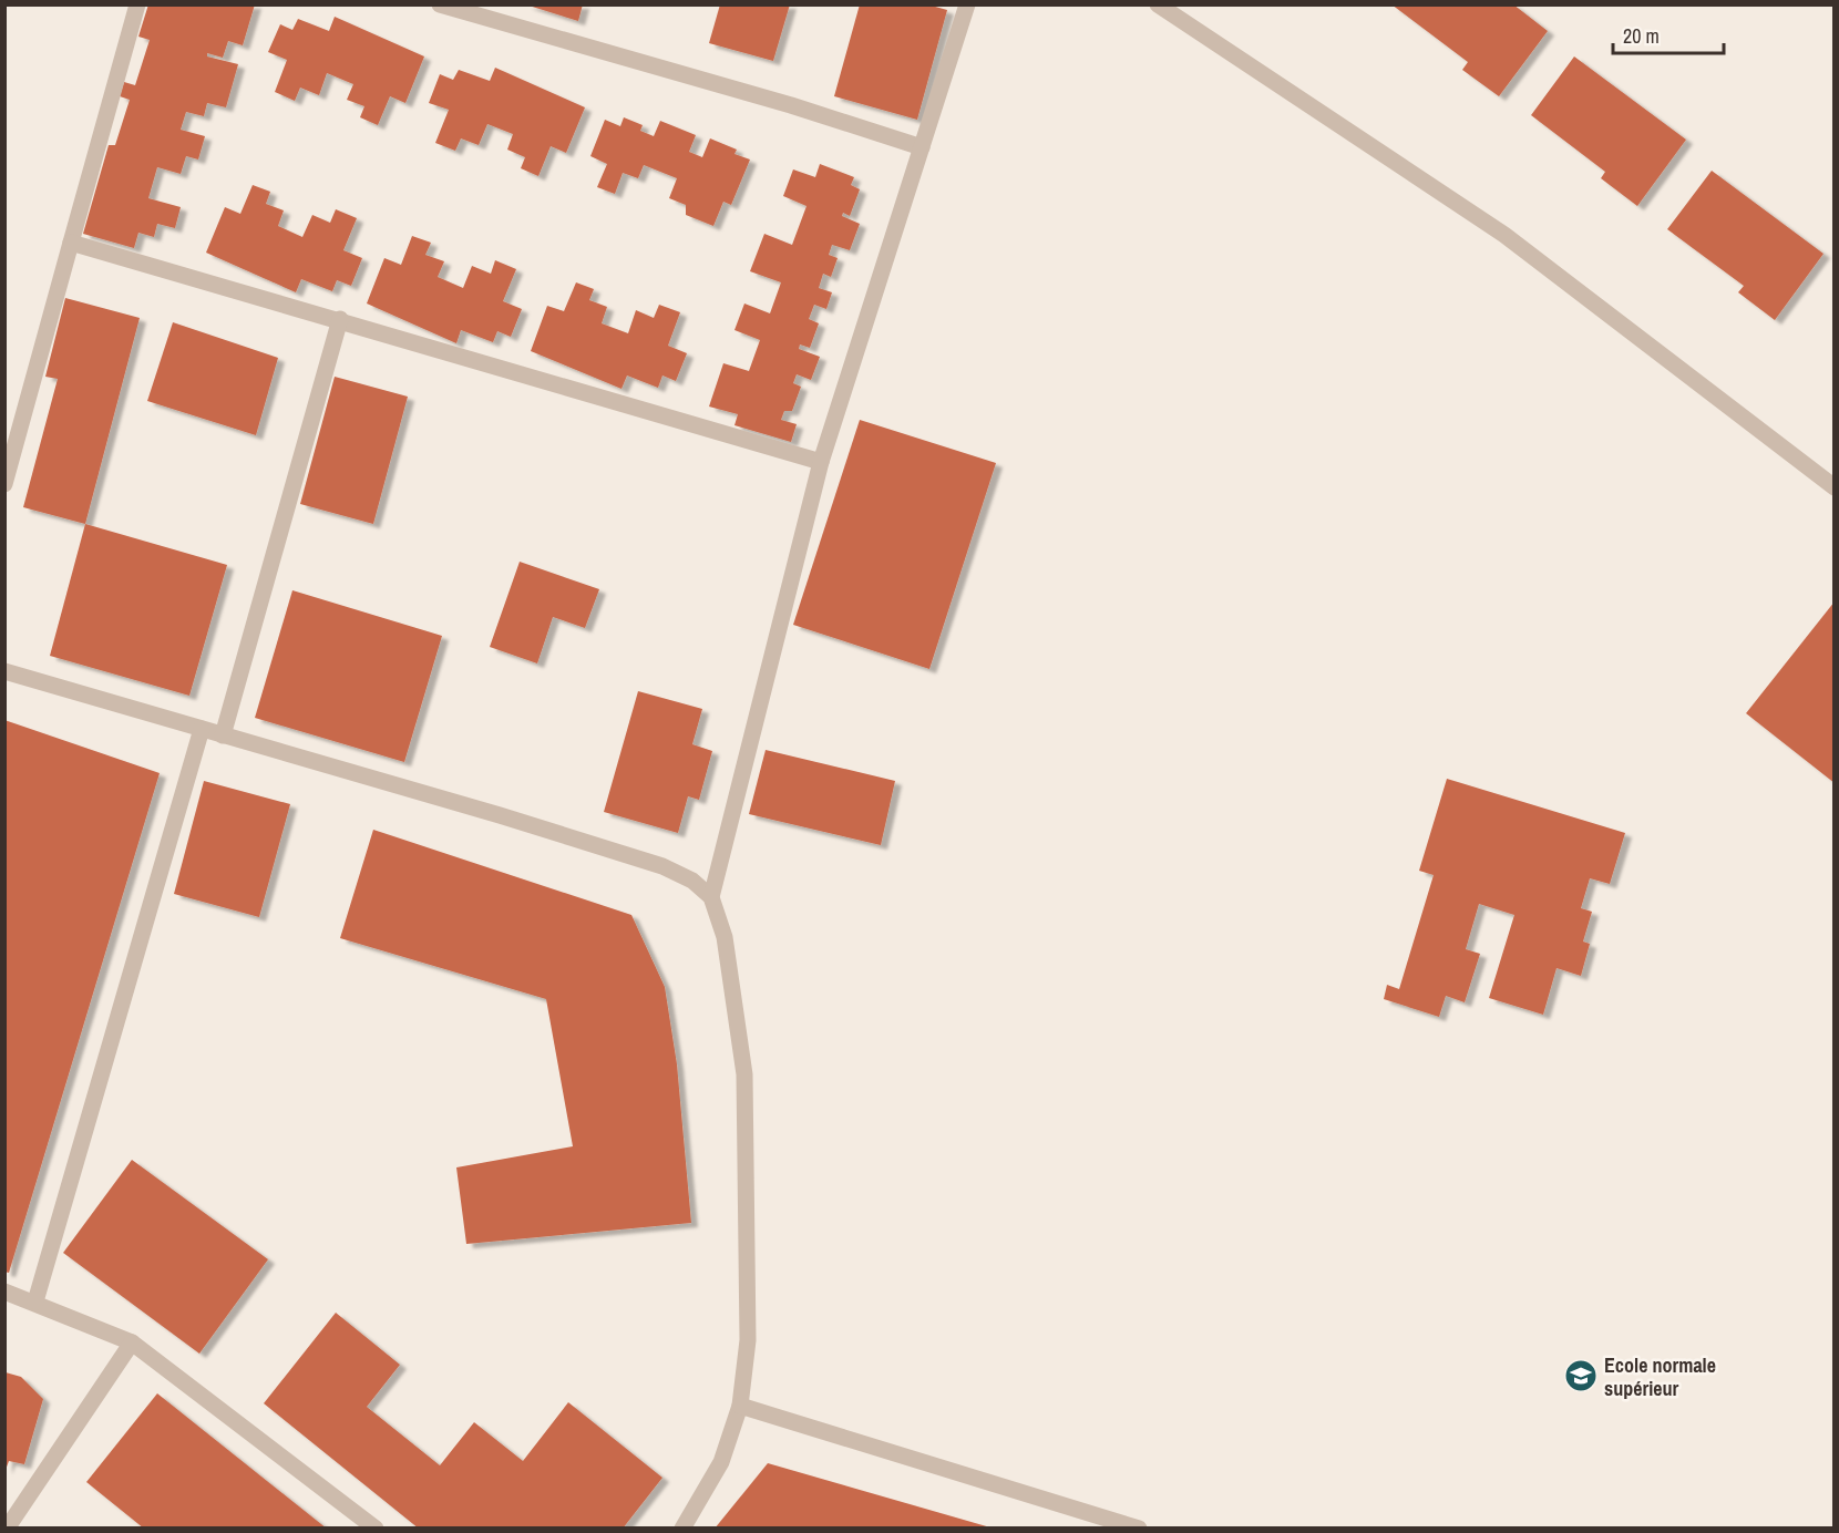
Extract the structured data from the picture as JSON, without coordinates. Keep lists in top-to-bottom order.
{
  "places": {
    "school or university": ["Ecole normale supérieur"]
  },
  "scale_bar": "20 m"
}
